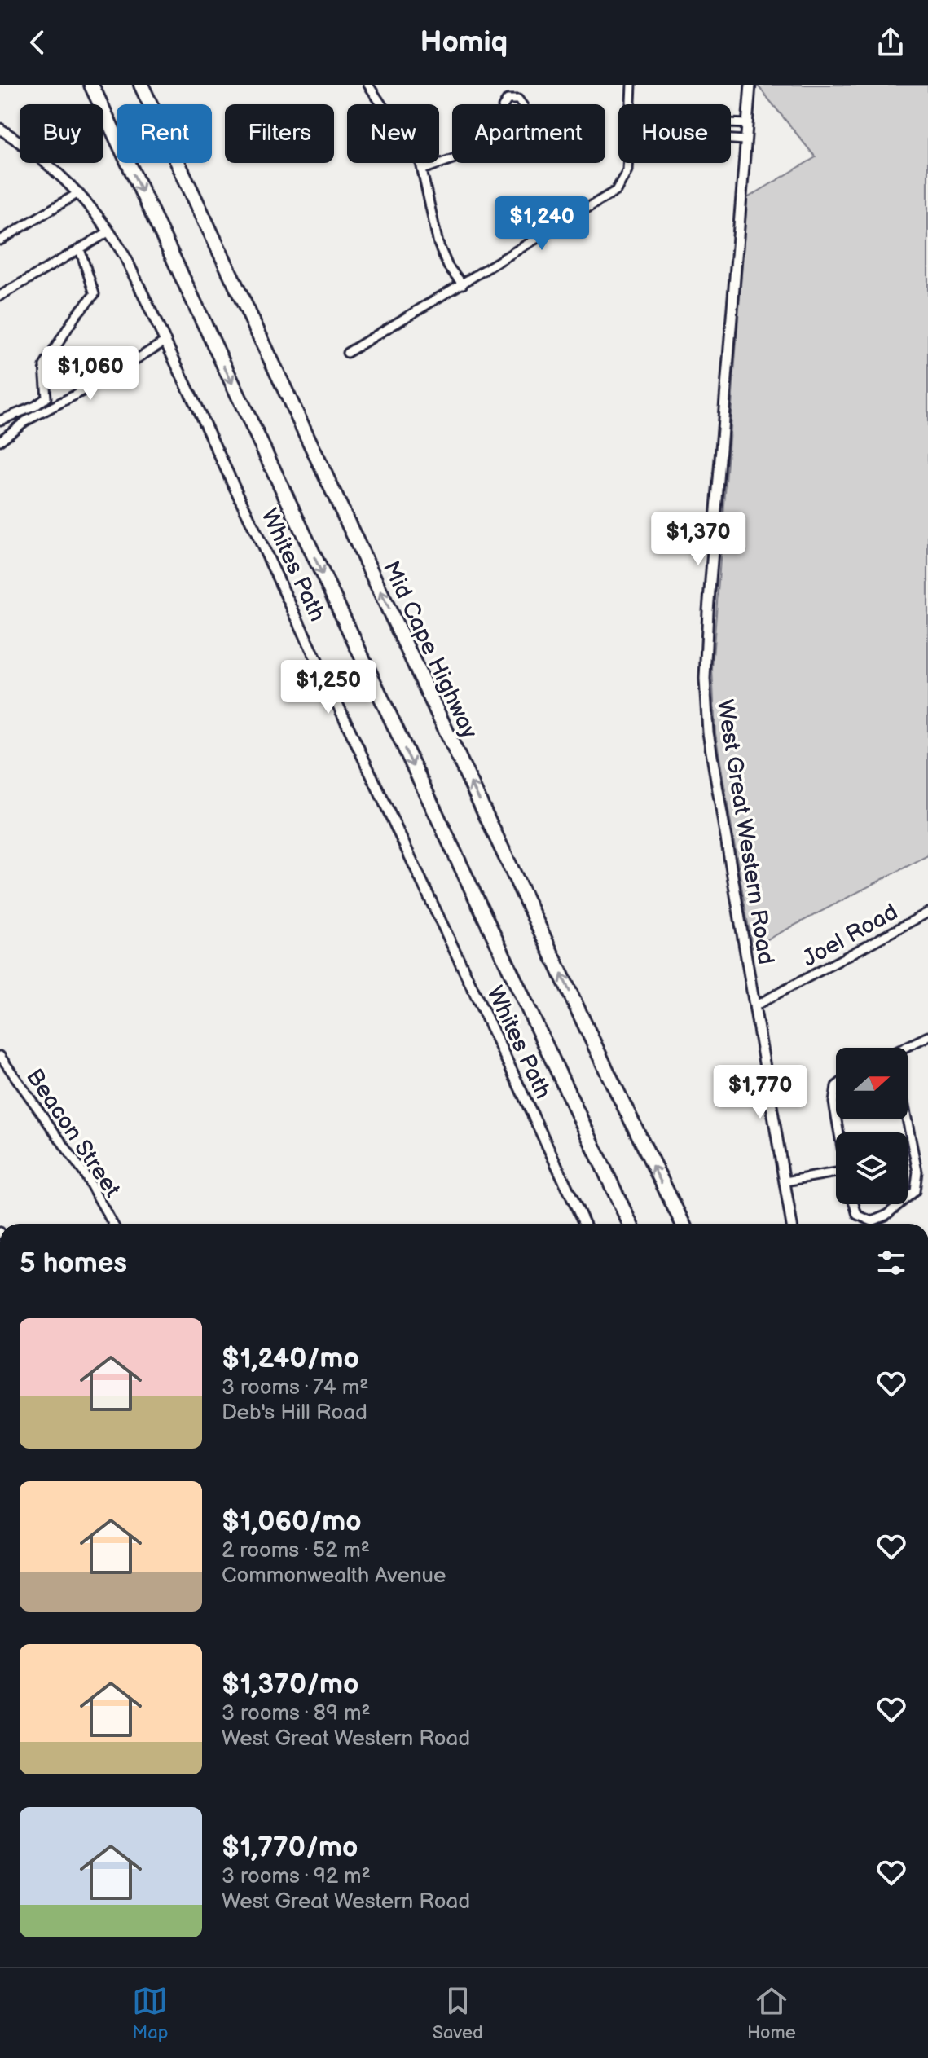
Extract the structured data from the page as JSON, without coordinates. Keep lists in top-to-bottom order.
{
  "streets": {
    "highway": ["Mid Cape Highway"],
    "street": [
      "Whites Path",
      "West Great Western Road",
      "Joel Road",
      "Beacon Street"
    ]
  },
  "crossings": [
    ["West Great Western Road", "Joel Road"]
  ],
  "north": "right",
  "page": {
    "header": "Homiq",
    "chip": [
      "Buy",
      "Rent",
      "Filters",
      "New",
      "Apartment",
      "House"
    ],
    "price": [
      "$1,240",
      "$1,060",
      "$1,370",
      "$1,250",
      "$1,770"
    ],
    "heading": "5 homes",
    "list": [
      {
        "name": "$1,240/mo",
        "note": "3 rooms · 74 m² · Deb's Hill Road"
      },
      {
        "name": "$1,060/mo",
        "note": "2 rooms · 52 m² · Commonwealth Avenue"
      },
      {
        "name": "$1,370/mo",
        "note": "3 rooms · 89 m² · West Great Western Road"
      },
      {
        "name": "$1,770/mo",
        "note": "3 rooms · 92 m² · West Great Western Road"
      }
    ],
    "tabs": ["Map", "Saved", "Home"]
  }
}
